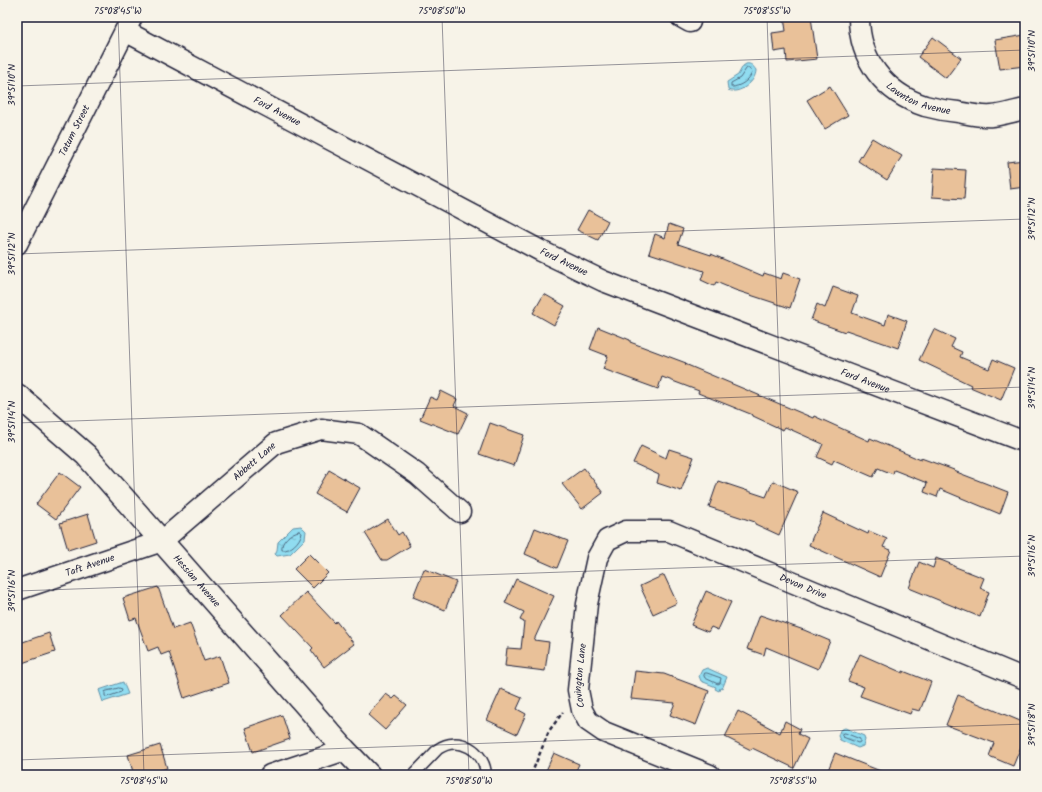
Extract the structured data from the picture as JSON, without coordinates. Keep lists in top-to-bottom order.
{
  "streets": {
    "main road": ["Hessian Avenue"],
    "street": [
      "Lawnton Avenue",
      "Ford Avenue",
      "Tatum Street",
      "Abbett Lane",
      "Taft Avenue",
      "Devon Drive",
      "Covington Lane"
    ]
  },
  "crossings": [
    ["Ford Avenue", "Tatum Street"],
    ["Abbett Lane", "Taft Avenue"],
    ["Abbett Lane", "Hessian Avenue"],
    ["Taft Avenue", "Hessian Avenue"],
    ["Devon Drive", "Covington Lane"]
  ],
  "coordinates": [
    "75°08'45\"W",
    "75°08'50\"W",
    "75°08'55\"W",
    "39°51'10\"N",
    "39°51'12\"N",
    "39°51'14\"N",
    "39°51'16\"N",
    "39°51'18\"N"
  ]
}
